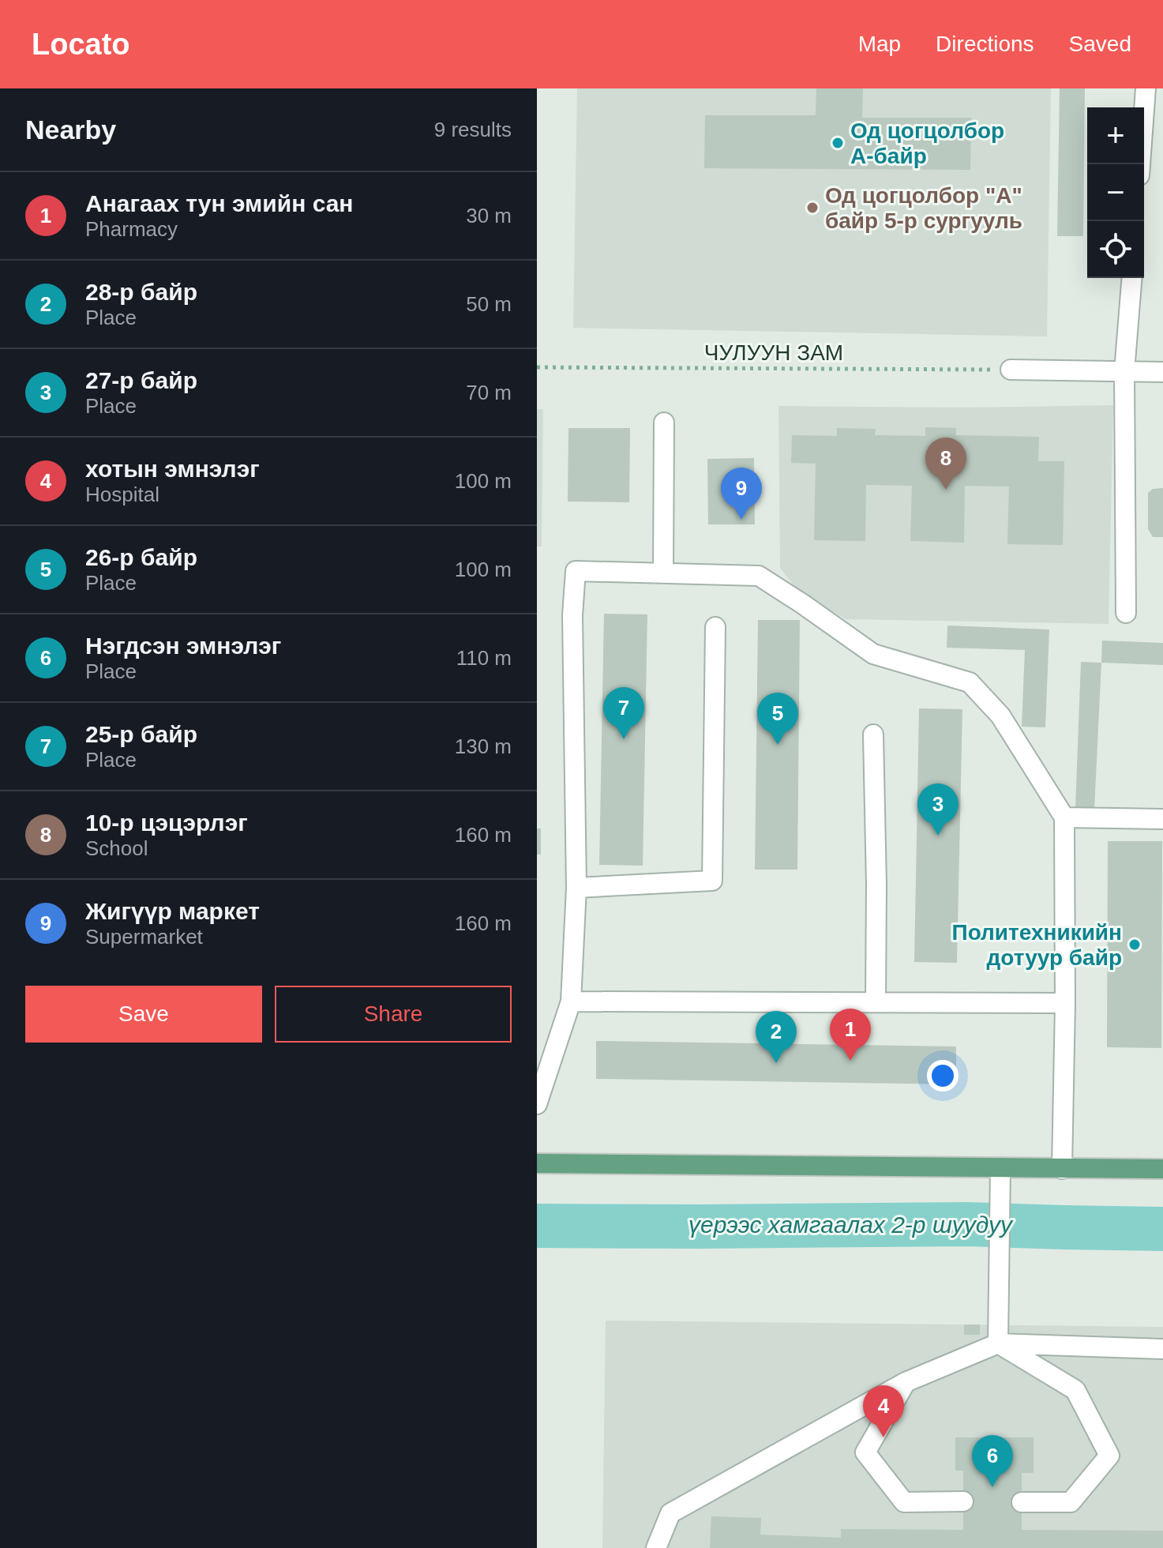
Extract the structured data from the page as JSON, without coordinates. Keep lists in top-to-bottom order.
{
  "streets": {
    "path": ["ЧУЛУУН ЗАМ"]
  },
  "water": ["үерээс хамгаалах 2-р шуудуу"],
  "places": ["Од цогцолбор А-байр", "Од цогцолбор \"А\" байр 5-р сургууль", "Политехникийн дотуур байр"],
  "page": {
    "header": "Locato",
    "nav": ["Map", "Directions", "Saved"],
    "heading": ["Nearby", "9 results"],
    "map_buttons": ["+", "−"],
    "list": [
      {
        "mark": "1",
        "name": "Анагаах тун эмийн сан",
        "note": "Pharmacy",
        "value": "30 m"
      },
      {
        "mark": "2",
        "name": "28-р байр",
        "note": "Place",
        "value": "50 m"
      },
      {
        "mark": "3",
        "name": "27-р байр",
        "note": "Place",
        "value": "70 m"
      },
      {
        "mark": "4",
        "name": "хотын эмнэлэг",
        "note": "Hospital",
        "value": "100 m"
      },
      {
        "mark": "5",
        "name": "26-р байр",
        "note": "Place",
        "value": "100 m"
      },
      {
        "mark": "6",
        "name": "Нэгдсэн эмнэлэг",
        "note": "Place",
        "value": "110 m"
      },
      {
        "mark": "7",
        "name": "25-р байр",
        "note": "Place",
        "value": "130 m"
      },
      {
        "mark": "8",
        "name": "10-р цэцэрлэг",
        "note": "School",
        "value": "160 m"
      },
      {
        "mark": "9",
        "name": "Жигүүр маркет",
        "note": "Supermarket",
        "value": "160 m"
      }
    ],
    "pins": [
      "8",
      "9",
      "7",
      "5",
      "3",
      "1",
      "2",
      "4",
      "6"
    ],
    "buttons": ["Save", "Share"]
  }
}
